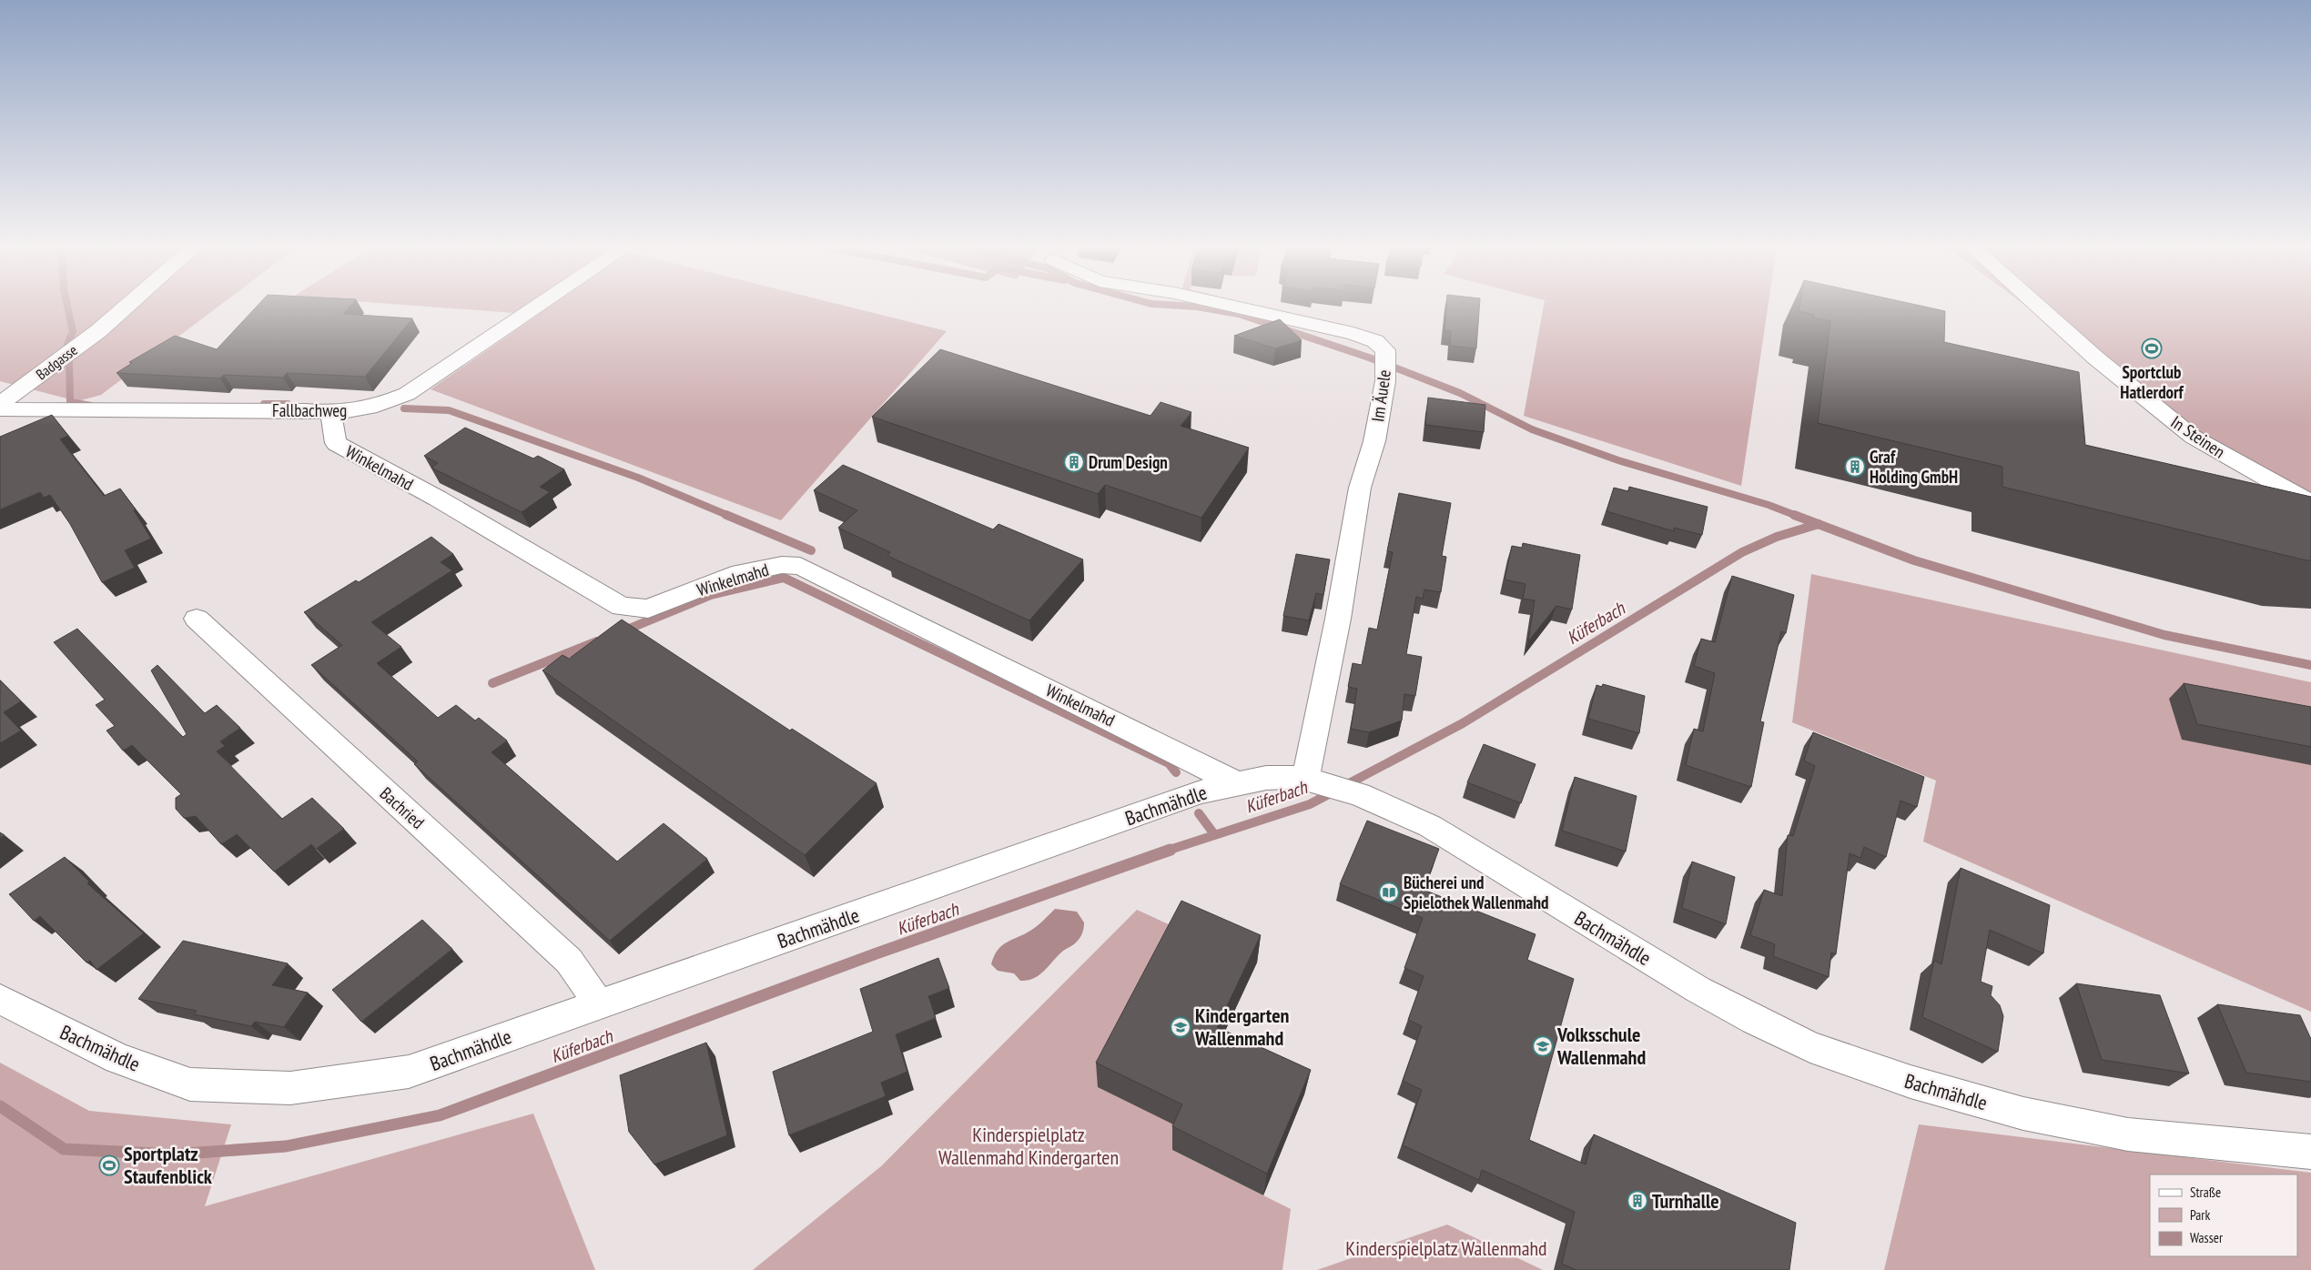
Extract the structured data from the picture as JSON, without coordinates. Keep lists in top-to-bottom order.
{
  "streets": {
    "street": [
      "Badgasse",
      "Im Äuele",
      "Fallbachweg",
      "In Steinen",
      "Winkelmahd",
      "Bachmähdle",
      "Bachried"
    ]
  },
  "crossings": [
    ["Im Äuele", "Bachmähdle"],
    ["Fallbachweg", "Winkelmahd"],
    ["Winkelmahd", "Bachmähdle"],
    ["Bachmähdle", "Bachried"]
  ],
  "water": ["Küferbach"],
  "parks": ["Kinderspielplatz Wallenmahd Kindergarten", "Kinderspielplatz Wallenmahd"],
  "places": {
    "sports": ["Sportclub Hatlerdorf", "Sportplatz Staufenblick"],
    "building": ["Drum Design", "Graf Holding GmbH", "Turnhalle"],
    "library": ["Bücherei und Spielothek Wallenmahd"],
    "school or university": ["Kindergarten Wallenmahd", "Volksschule Wallenmahd"]
  },
  "legend": ["Straße", "Park", "Wasser"]
}
